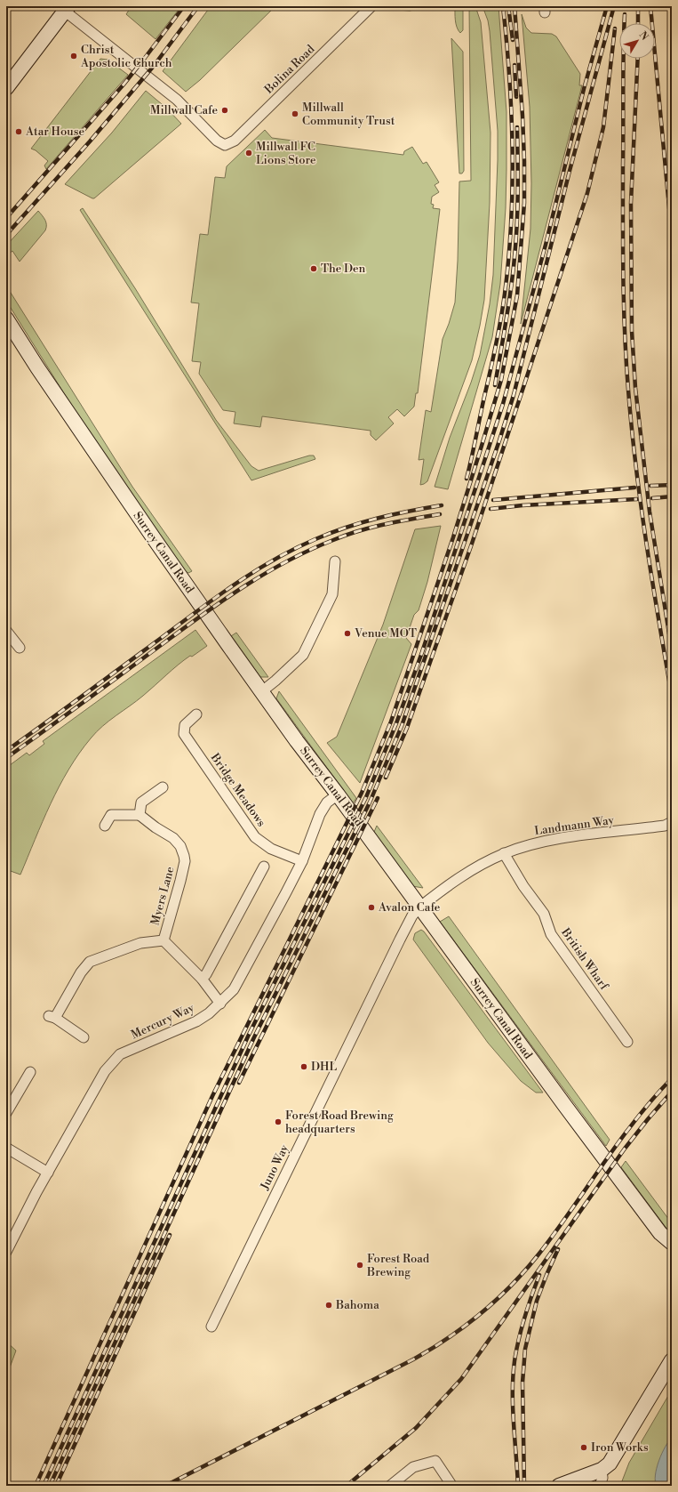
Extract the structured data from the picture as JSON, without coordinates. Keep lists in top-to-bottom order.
{
  "streets": {
    "street": [
      "Bolina Road",
      "Surrey Canal Road",
      "Bridge Meadows",
      "Landmann Way",
      "Myers Lane",
      "British Wharf",
      "Mercury Way",
      "Juno Way"
    ]
  },
  "crossings": [
    ["Surrey Canal Road", "Landmann Way"],
    ["Surrey Canal Road", "Mercury Way"],
    ["Surrey Canal Road", "Juno Way"],
    ["Bridge Meadows", "Mercury Way"],
    ["Landmann Way", "British Wharf"],
    ["Landmann Way", "Juno Way"],
    ["Myers Lane", "Mercury Way"]
  ],
  "places": [
    "Christ Apostolic Church",
    "Millwall Cafe",
    "Millwall Community Trust",
    "Atar House",
    "Millwall FC Lions Store",
    "The Den",
    "Venue MOT",
    "Avalon Cafe",
    "DHL",
    "Forest Road Brewing headquarters",
    "Forest Road Brewing",
    "Bahoma",
    "Iron Works"
  ],
  "north": "top right"
}
